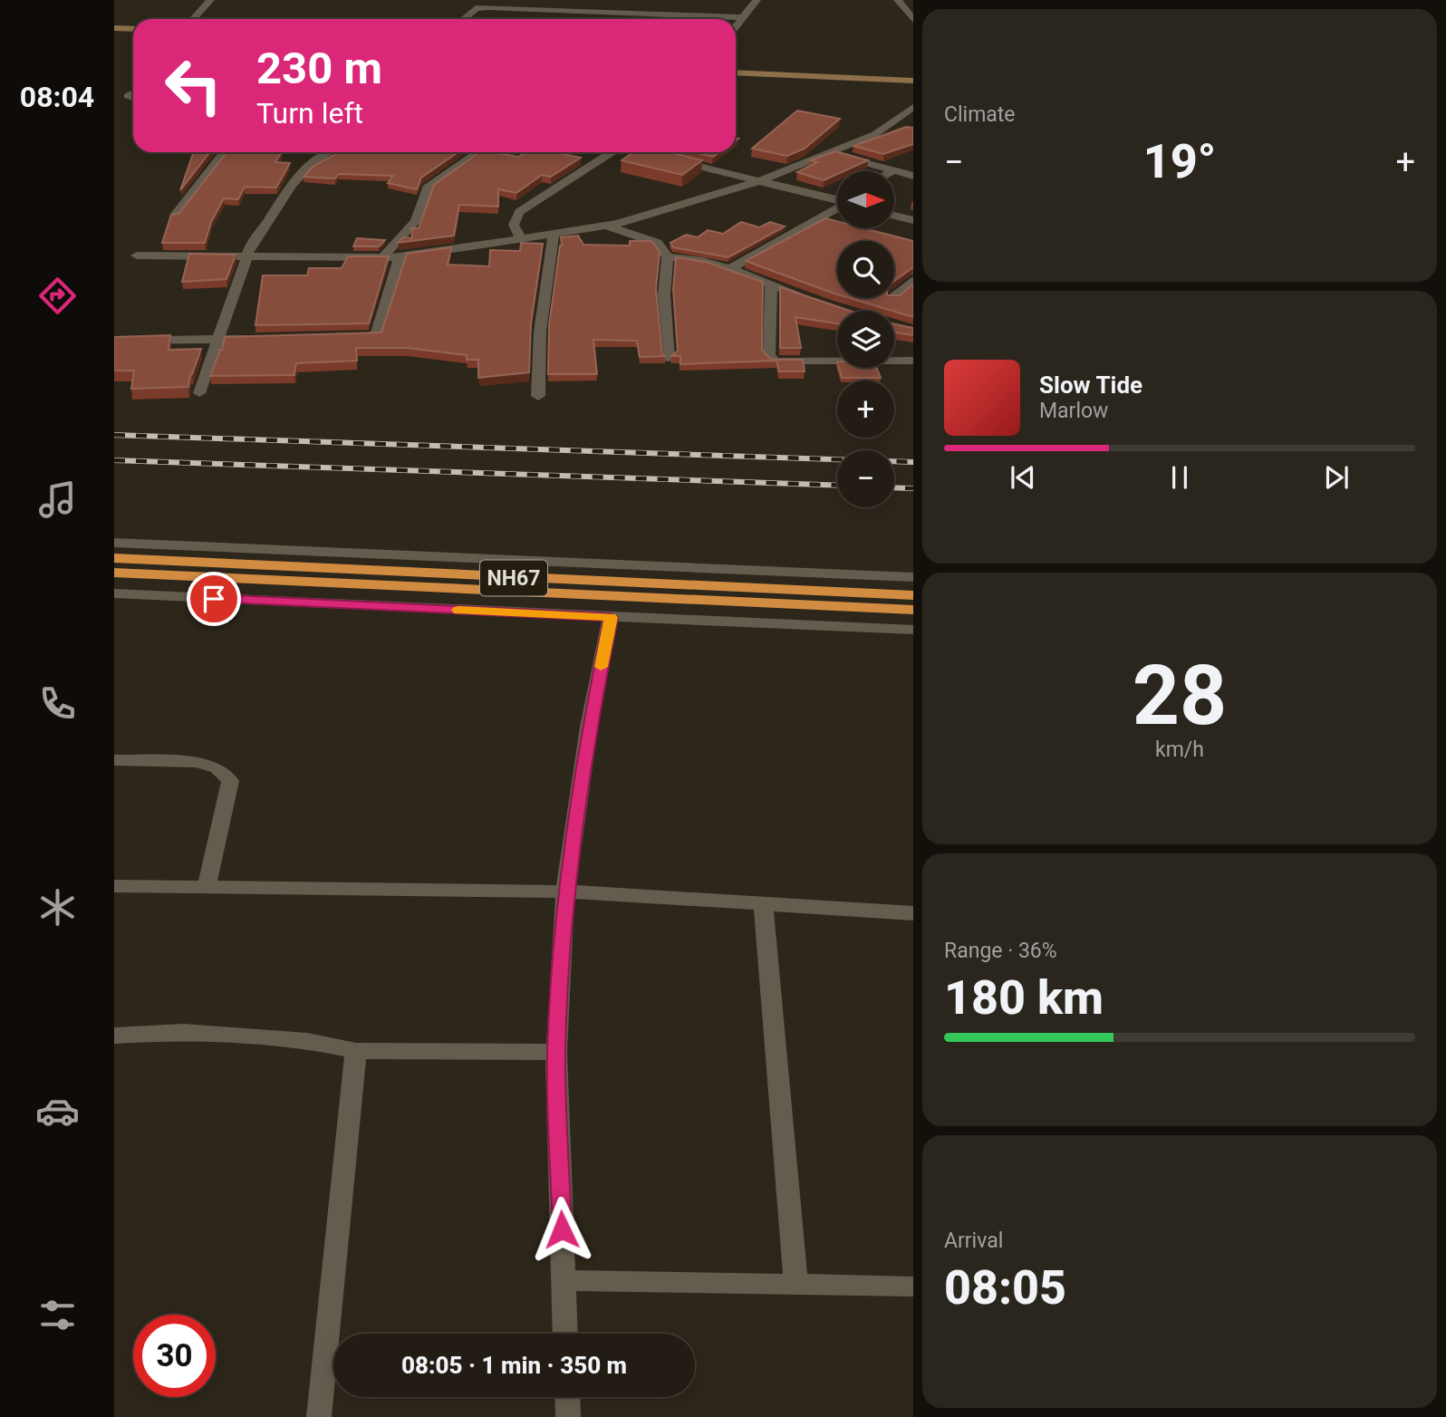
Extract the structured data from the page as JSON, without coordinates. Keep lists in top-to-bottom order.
{
  "streets": {
    "highway": ["NH67"]
  },
  "north": "right",
  "page": {
    "tabs": "08:04",
    "tile": [
      "Climate",
      ["28", "km/h"],
      ["Range · 36%", "180 km"],
      ["Arrival", "08:05"]
    ],
    "turn": ["230 m", "Turn left"],
    "heat": ["−", "19°", "+"],
    "map_buttons": ["+", "−"],
    "song": ["Slow Tide", "Marlow"],
    "limit": "30",
    "trip": "08:05 · 1 min · 350 m"
  }
}
